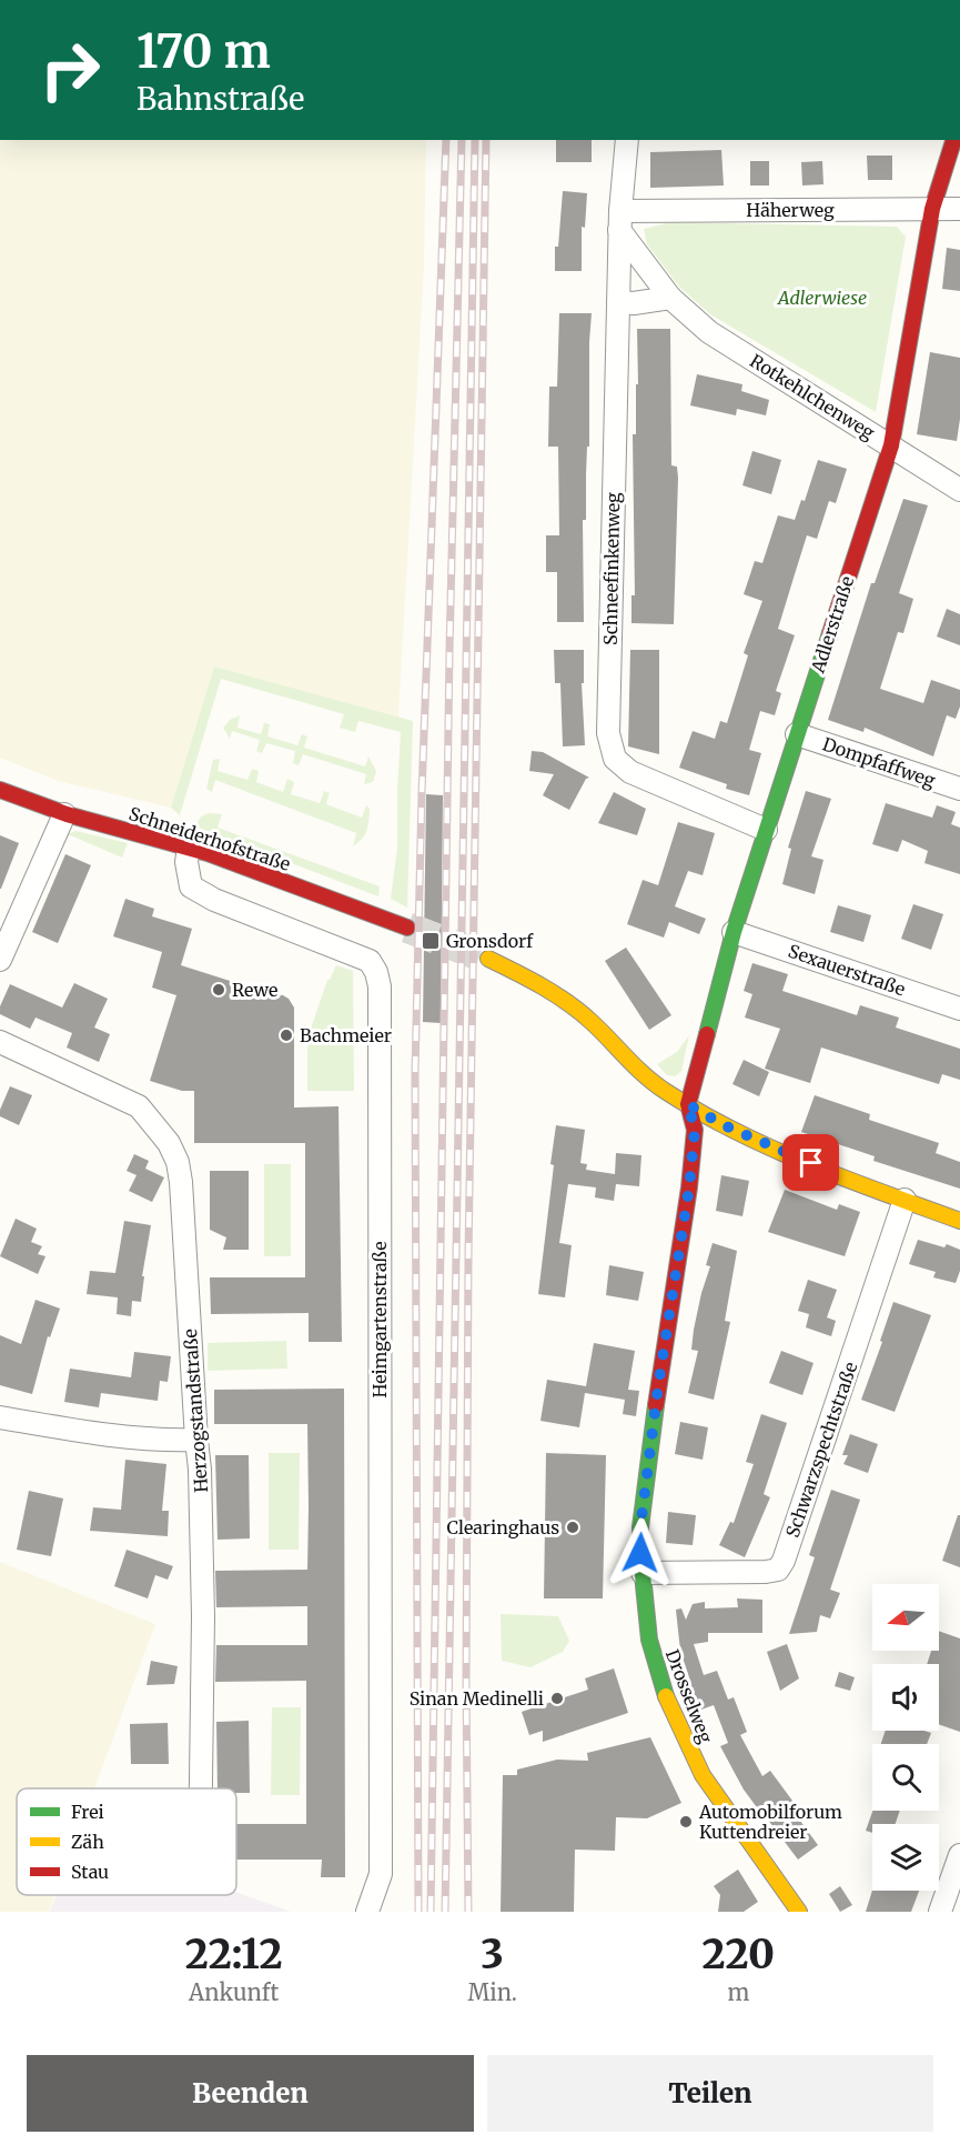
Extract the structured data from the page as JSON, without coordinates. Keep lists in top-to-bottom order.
{
  "streets": {
    "street": [
      "Häherweg",
      "Rotkehlchenweg",
      "Schneefinkenweg",
      "Adlerstraße",
      "Dompfaffweg",
      "Schneiderhofstraße",
      "Sexauerstraße",
      "Heimgartenstraße",
      "Herzogstandstraße",
      "Schwarzspechtstraße",
      "Drosselweg"
    ]
  },
  "crossings": [
    ["Häherweg", "Rotkehlchenweg"],
    ["Häherweg", "Schneefinkenweg"],
    ["Häherweg", "Adlerstraße"],
    ["Rotkehlchenweg", "Schneefinkenweg"],
    ["Rotkehlchenweg", "Adlerstraße"],
    ["Schneefinkenweg", "Adlerstraße"],
    ["Adlerstraße", "Dompfaffweg"],
    ["Adlerstraße", "Sexauerstraße"],
    ["Adlerstraße", "Drosselweg"],
    ["Schneiderhofstraße", "Heimgartenstraße"],
    ["Schwarzspechtstraße", "Drosselweg"]
  ],
  "parks": ["Adlerwiese"],
  "places": {
    "transit": ["Gronsdorf"],
    "other": [
      "Rewe",
      "Bachmeier",
      "Clearinghaus",
      "Sinan Medinelli",
      "Automobilforum Kuttendreier"
    ]
  },
  "legend": ["Frei", "Zäh", "Stau"],
  "north": "left",
  "page": {
    "turn": ["170 m", "Bahnstraße"],
    "eta": [
      "22:12",
      "Ankunft",
      "3",
      "Min.",
      "220",
      "m"
    ],
    "buttons": ["Beenden", "Teilen"]
  }
}
